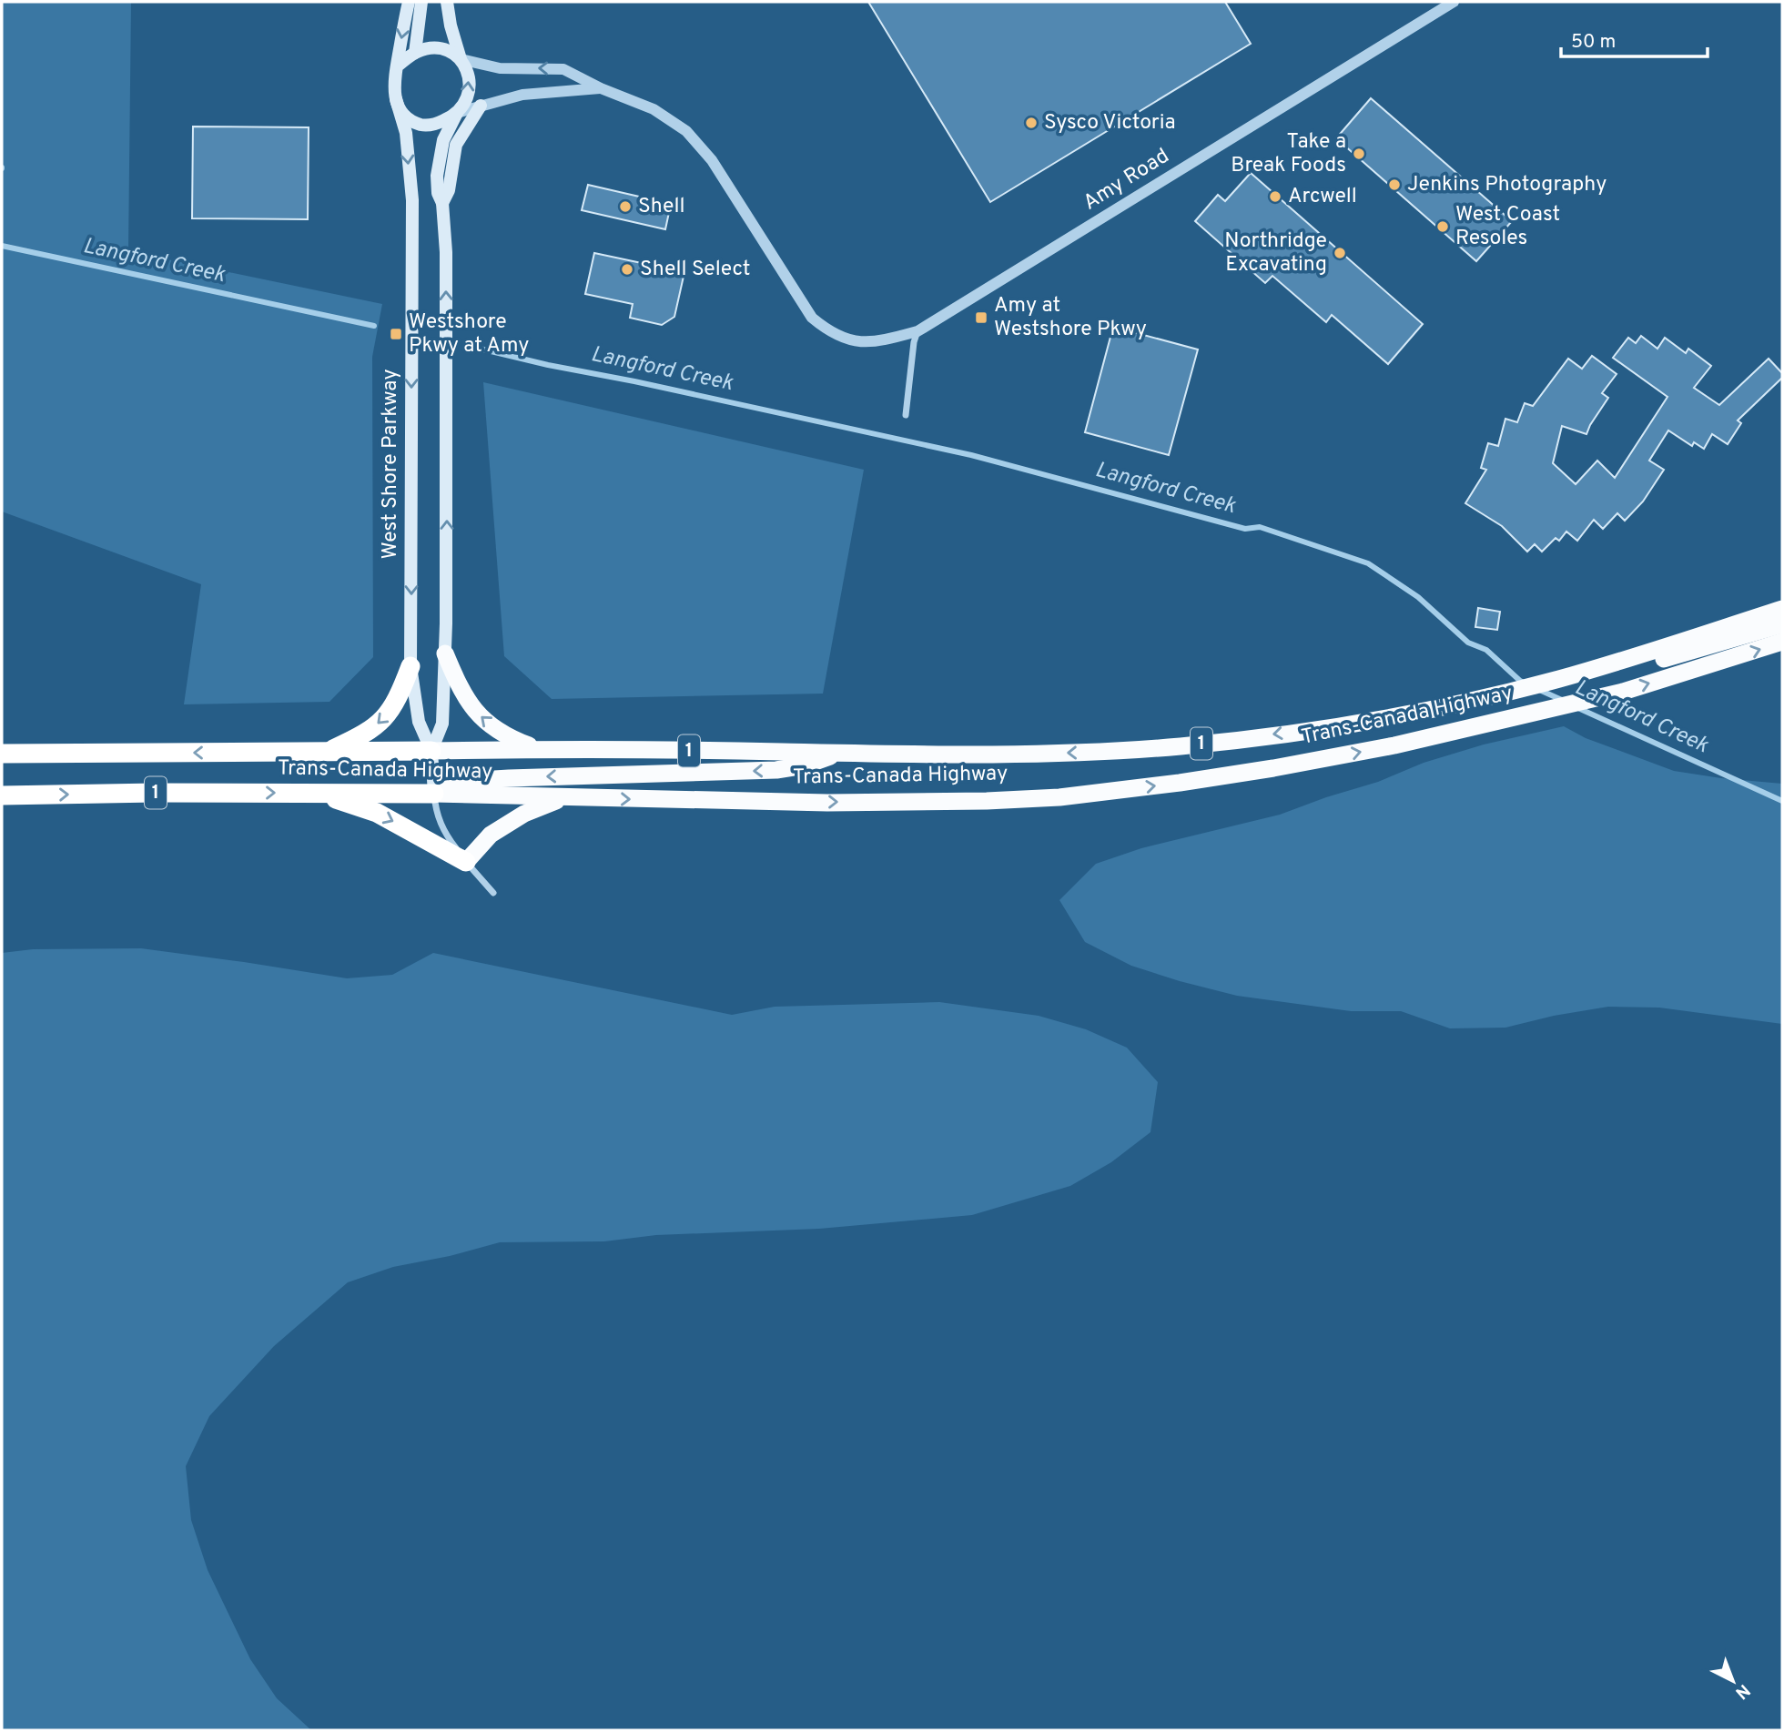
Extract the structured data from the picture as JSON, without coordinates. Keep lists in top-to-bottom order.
{
  "streets": {
    "highway": ["Trans-Canada Highway", "1"],
    "main road": ["West Shore Parkway"],
    "street": ["Amy Road"]
  },
  "crossings": [
    ["Amy Road", "West Shore Parkway"],
    ["West Shore Parkway", "Trans-Canada Highway"]
  ],
  "water": ["Langford Creek"],
  "places": {
    "other": [
      "Sysco Victoria",
      "Take a Break Foods",
      "Jenkins Photography",
      "Arcwell",
      "Shell",
      "West Coast Resoles",
      "Northridge Excavating",
      "Shell Select"
    ],
    "transit": ["Amy at Westshore Pkwy", "Westshore Pkwy at Amy"]
  },
  "scale_bar": "50 m",
  "north": "bottom right"
}
